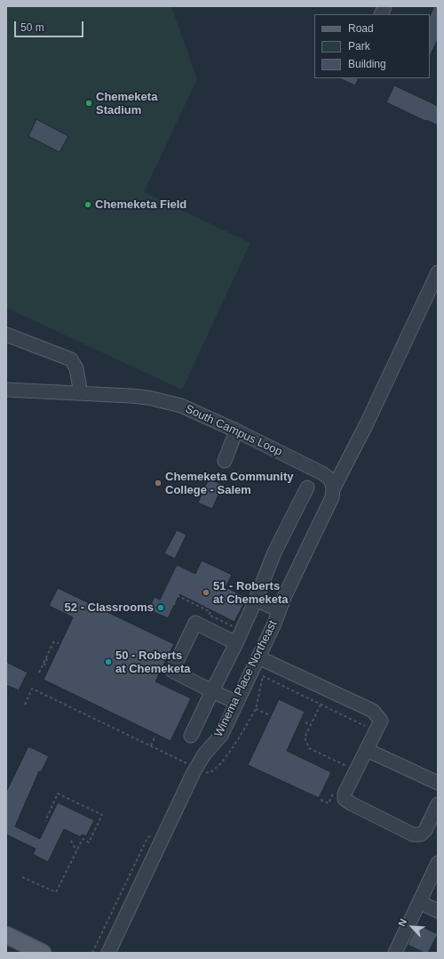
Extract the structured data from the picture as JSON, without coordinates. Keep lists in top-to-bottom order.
{
  "streets": {
    "street": ["South Campus Loop", "Winema Place Northeast"]
  },
  "crossings": [
    ["South Campus Loop", "Winema Place Northeast"]
  ],
  "places": [
    "Chemeketa Stadium",
    "Chemeketa Field",
    "Chemeketa Community College - Salem",
    "51 - Roberts at Chemeketa",
    "52 - Classrooms",
    "50 - Roberts at Chemeketa"
  ],
  "legend": ["Road", "Park", "Building"],
  "scale_bar": "50 m",
  "north": "top left"
}
